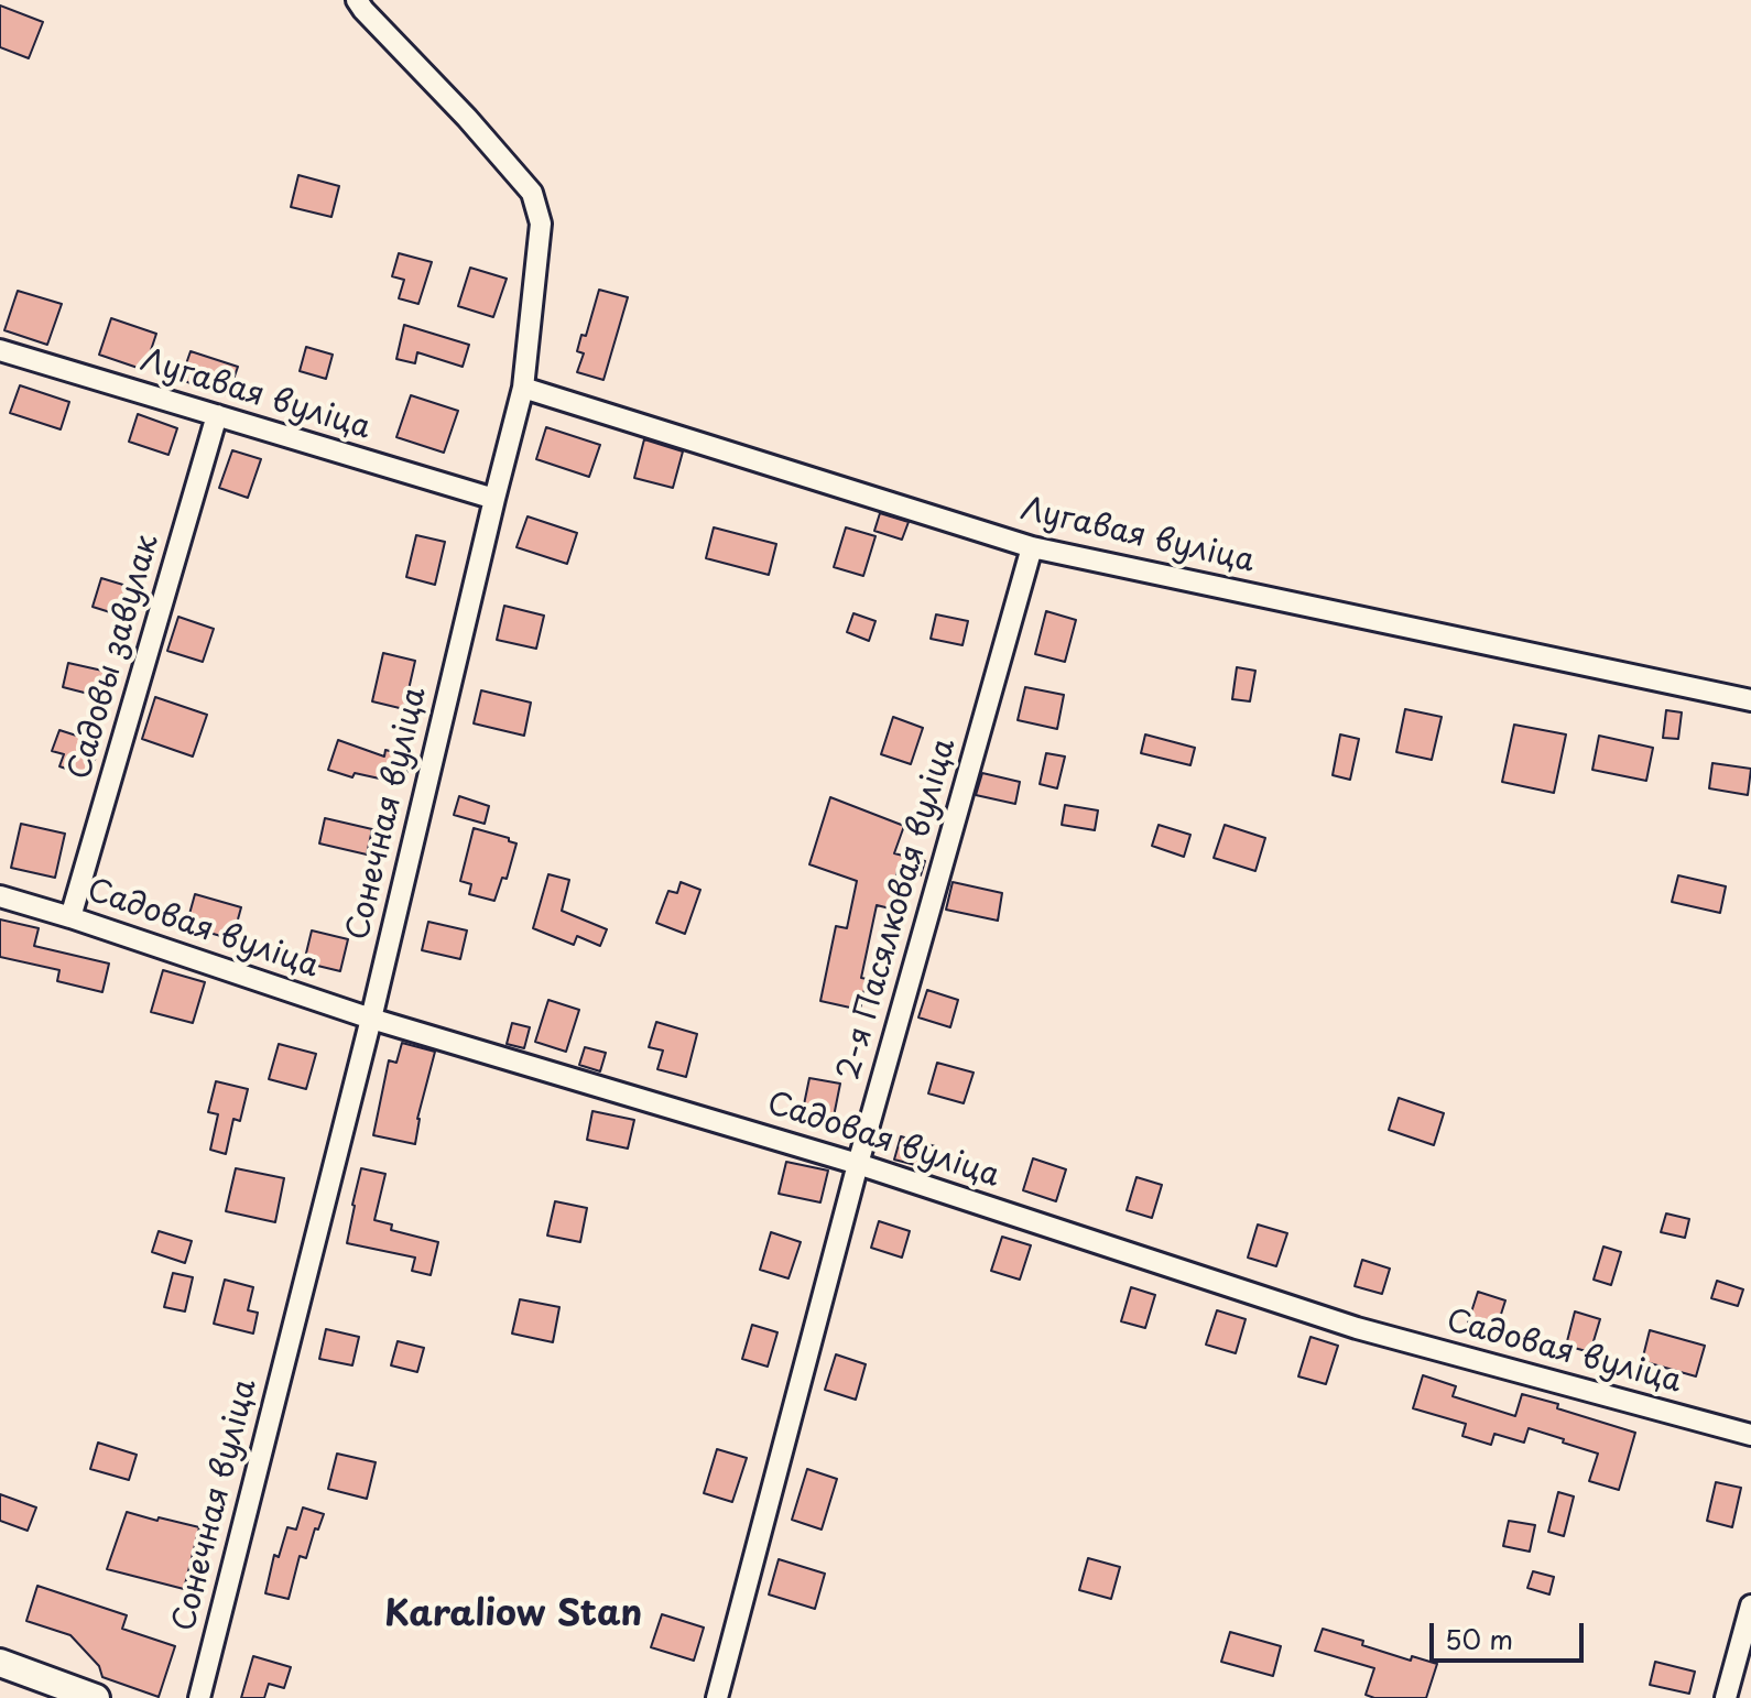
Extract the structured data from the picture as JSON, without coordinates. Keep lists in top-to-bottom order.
{
  "streets": {
    "street": [
      "Лугавая вуліца",
      "Садовы завулак",
      "Сонечная вуліца",
      "2-я Пасялковая вуліца",
      "Садовая вуліца"
    ]
  },
  "crossings": [
    ["Лугавая вуліца", "Садовы завулак"],
    ["Лугавая вуліца", "Сонечная вуліца"],
    ["Лугавая вуліца", "2-я Пасялковая вуліца"],
    ["Садовы завулак", "Садовая вуліца"],
    ["Сонечная вуліца", "Садовая вуліца"],
    ["2-я Пасялковая вуліца", "Садовая вуліца"]
  ],
  "districts": ["Karaliow Stan"],
  "scale_bar": "50 m"
}
